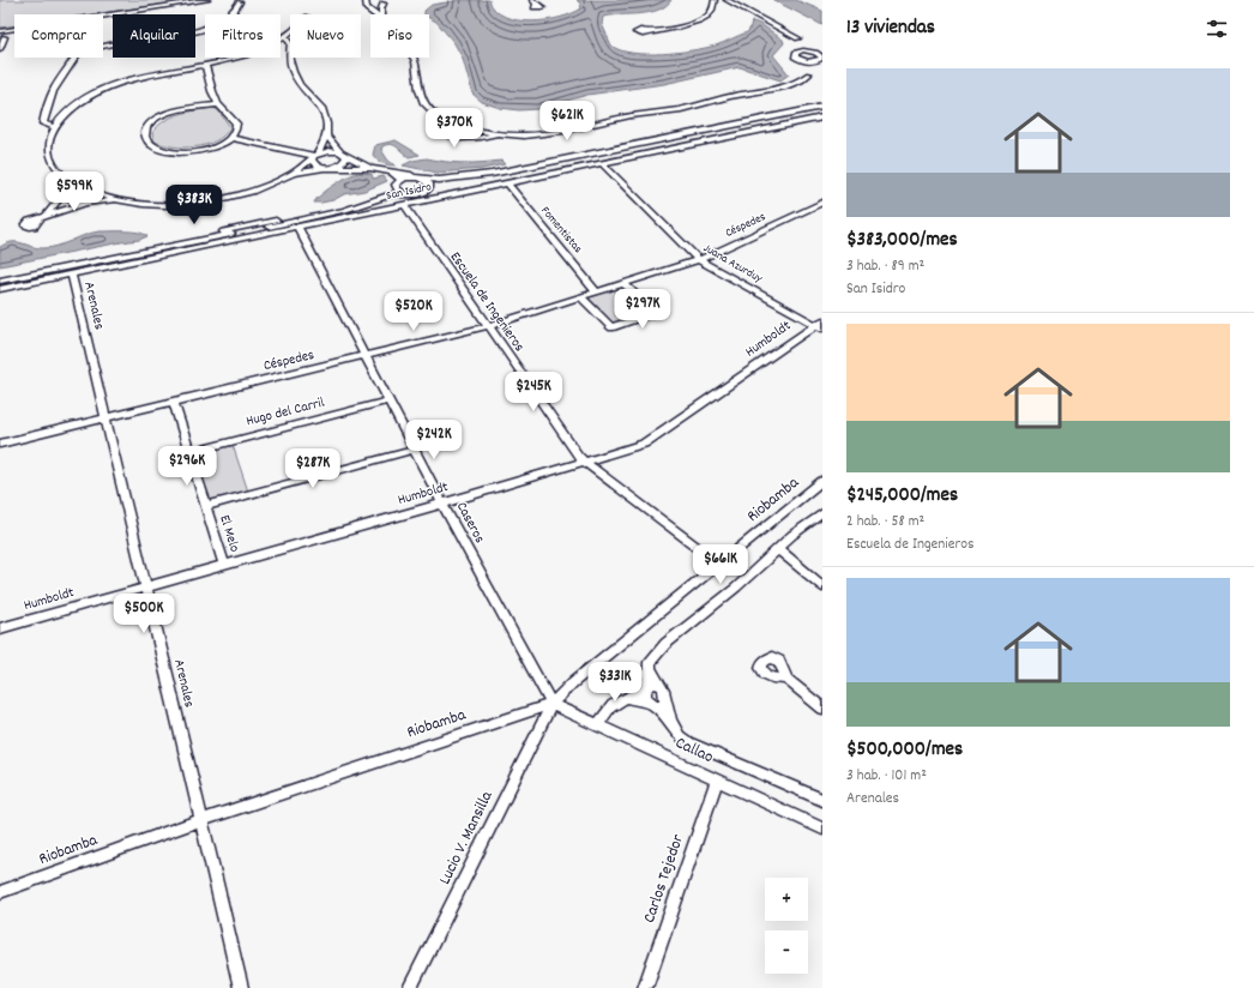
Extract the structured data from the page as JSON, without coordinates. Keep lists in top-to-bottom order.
{
  "streets": {
    "street": [
      "San Isidro",
      "Céspedes",
      "Fomentistas",
      "Juana Azurduy",
      "Escuela de Ingenieros",
      "Arenales",
      "Humboldt",
      "Hugo del Carril",
      "Riobamba",
      "Caseros",
      "El Melo",
      "Callao",
      "Lucio V. Mansilla",
      "Carlos Tejedor"
    ]
  },
  "crossings": [
    ["San Isidro", "Fomentistas"],
    ["San Isidro", "Juana Azurduy"],
    ["San Isidro", "Escuela de Ingenieros"],
    ["San Isidro", "Arenales"],
    ["San Isidro", "Caseros"],
    ["Céspedes", "Fomentistas"],
    ["Céspedes", "Juana Azurduy"],
    ["Céspedes", "Escuela de Ingenieros"],
    ["Céspedes", "Arenales"],
    ["Céspedes", "Caseros"],
    ["Céspedes", "El Melo"],
    ["Juana Azurduy", "Humboldt"],
    ["Escuela de Ingenieros", "Humboldt"],
    ["Escuela de Ingenieros", "Riobamba"],
    ["Arenales", "Humboldt"],
    ["Arenales", "Riobamba"],
    ["Humboldt", "Caseros"],
    ["Humboldt", "El Melo"],
    ["Hugo del Carril", "Caseros"],
    ["Hugo del Carril", "El Melo"],
    ["Riobamba", "Caseros"],
    ["Riobamba", "Callao"],
    ["Riobamba", "Lucio V. Mansilla"],
    ["Caseros", "Callao"],
    ["Caseros", "Lucio V. Mansilla"],
    ["Callao", "Lucio V. Mansilla"],
    ["Callao", "Carlos Tejedor"]
  ],
  "page": {
    "heading": "13 viviendas",
    "chip": [
      "Comprar",
      "Alquilar",
      "Filtros",
      "Nuevo",
      "Piso"
    ],
    "list": [
      {
        "name": "$383,000/mes",
        "note": "3 hab. · 89 m² · San Isidro"
      },
      {
        "name": "$245,000/mes",
        "note": "2 hab. · 58 m² · Escuela de Ingenieros"
      },
      {
        "name": "$500,000/mes",
        "note": "3 hab. · 101 m² · Arenales"
      }
    ],
    "price": [
      "$621K",
      "$370K",
      "$599K",
      "$383K",
      "$297K",
      "$520K",
      "$245K",
      "$242K",
      "$296K",
      "$287K",
      "$661K",
      "$500K",
      "$331K"
    ],
    "map_buttons": ["+", "−"]
  }
}
